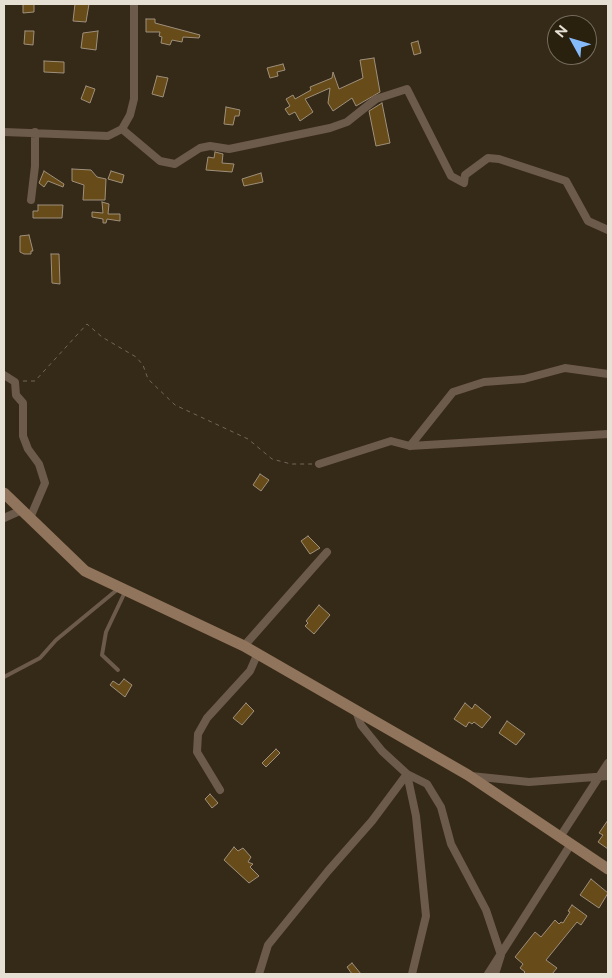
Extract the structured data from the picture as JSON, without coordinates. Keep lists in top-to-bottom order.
{
  "north": "top left"
}
